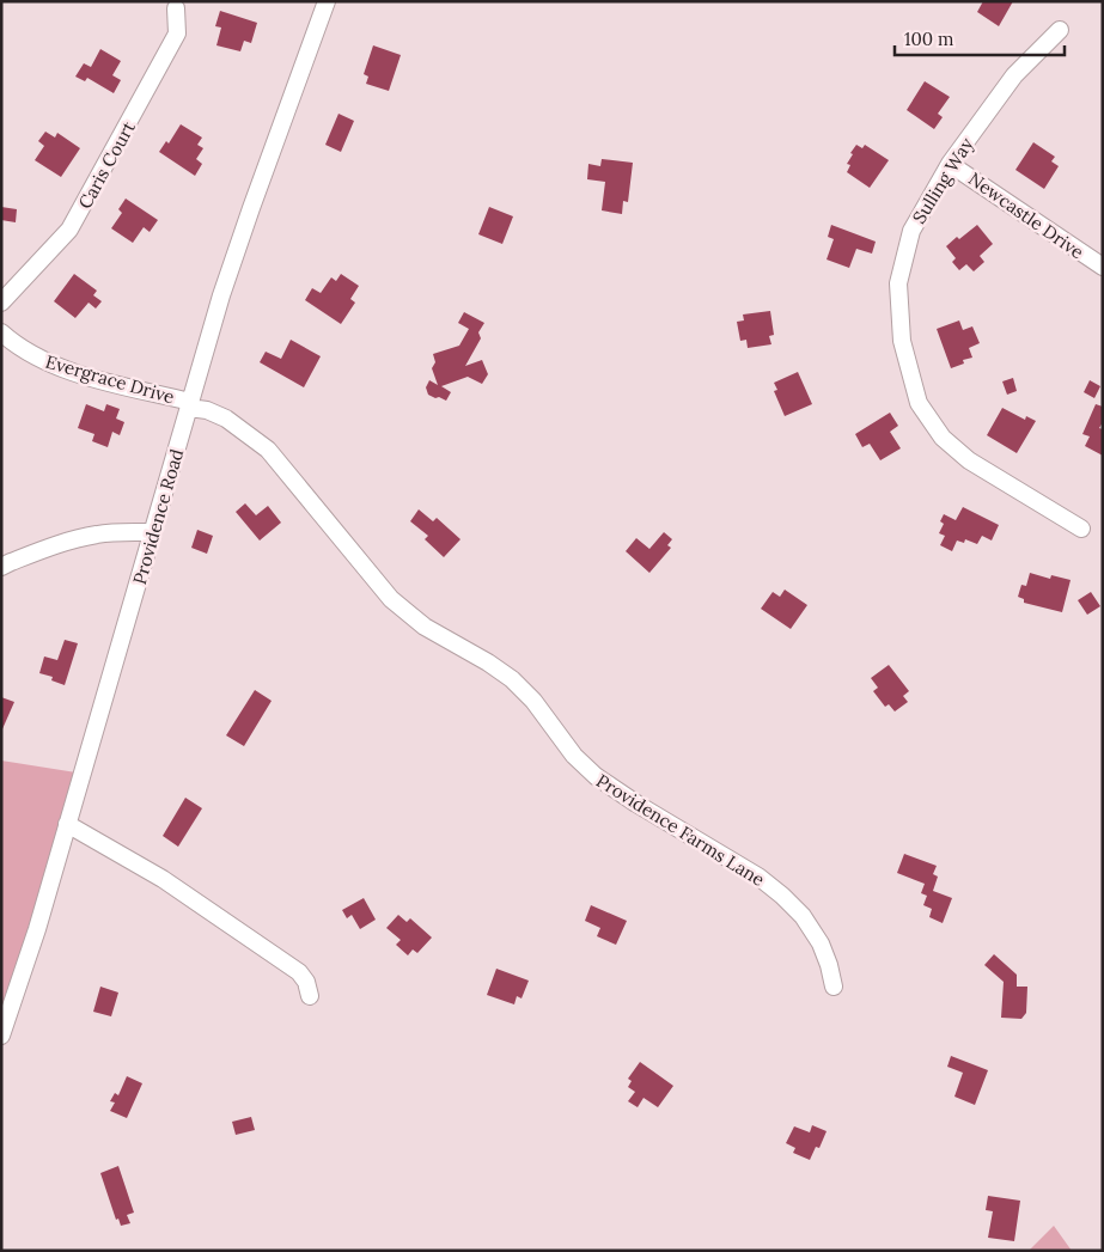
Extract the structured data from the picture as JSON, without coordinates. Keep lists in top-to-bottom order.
{
  "streets": {
    "street": [
      "Caris Court",
      "Sulling Way",
      "Newcastle Drive",
      "Evergrace Drive",
      "Providence Road",
      "Providence Farms Lane"
    ]
  },
  "crossings": [
    ["Sulling Way", "Newcastle Drive"],
    ["Evergrace Drive", "Providence Road"],
    ["Evergrace Drive", "Providence Farms Lane"],
    ["Providence Road", "Providence Farms Lane"]
  ],
  "scale_bar": "100 m"
}
